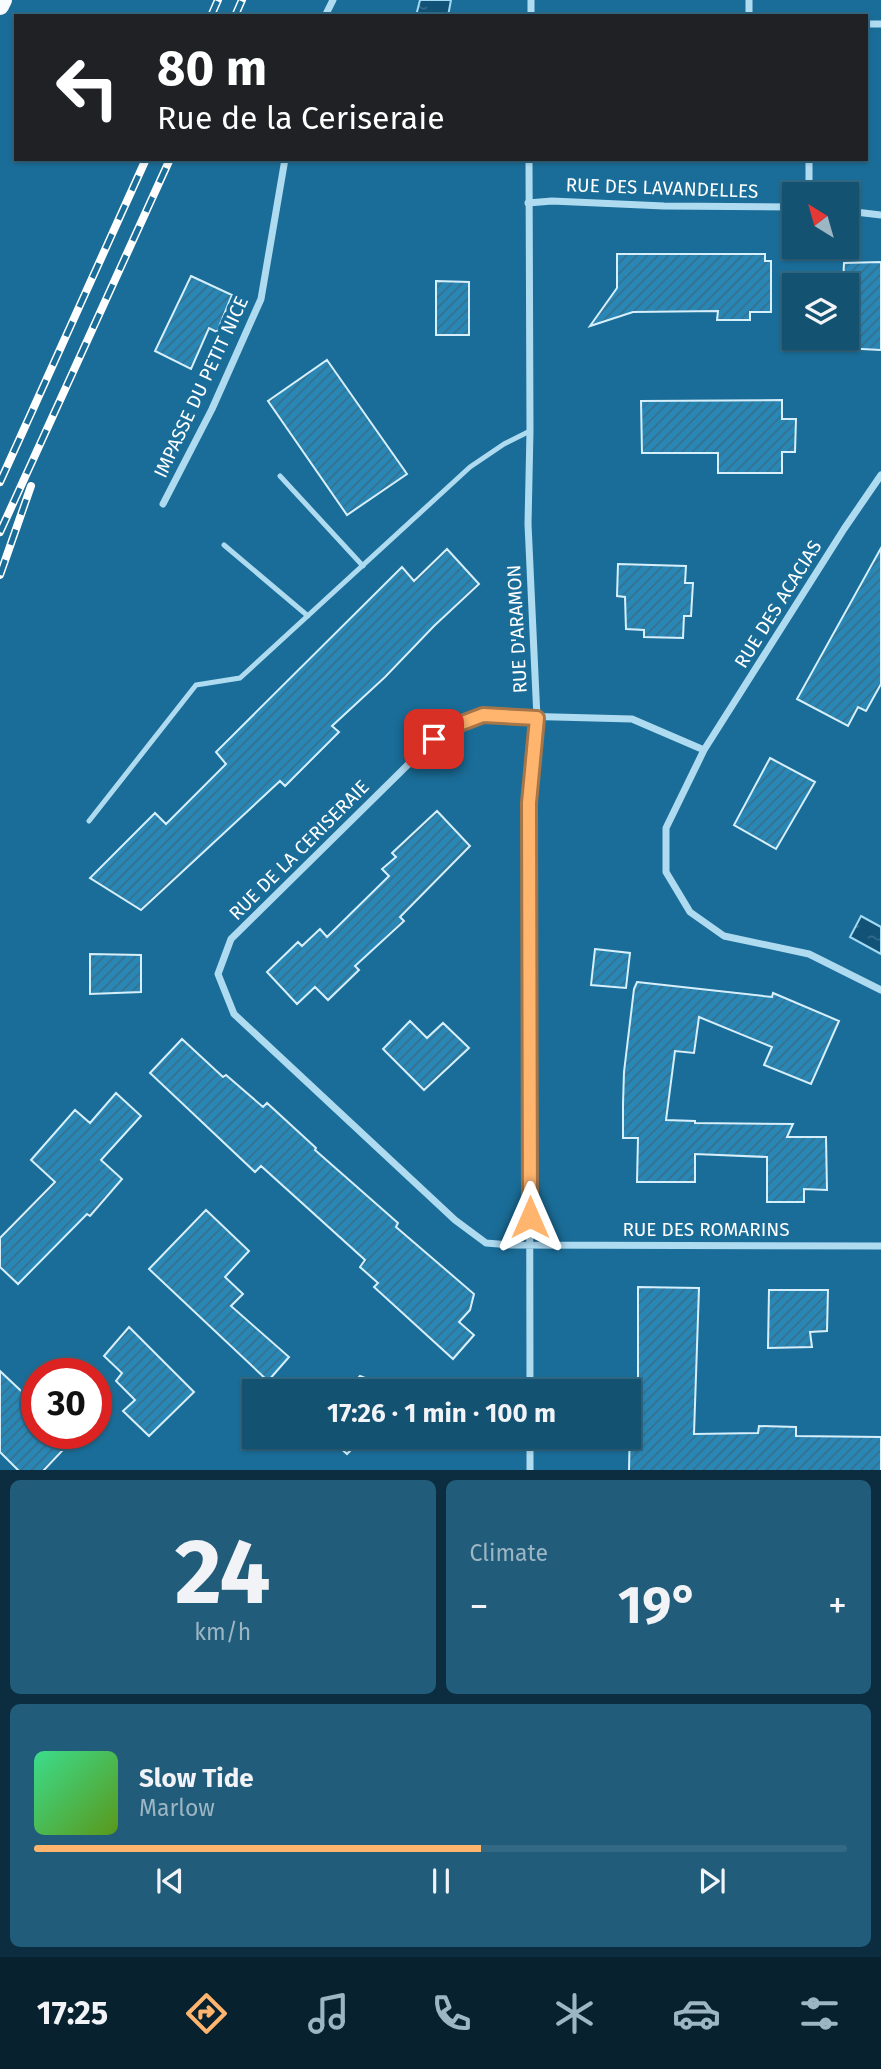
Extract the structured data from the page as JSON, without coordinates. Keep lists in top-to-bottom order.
{
  "streets": {
    "street": [
      "RUE DES LAVANDELLES",
      "IMPASSE DU PETIT NICE",
      "RUE DES ACACIAS",
      "RUE D'ARAMON",
      "RUE DE LA CERISERAIE",
      "RUE DES ROMARINS"
    ]
  },
  "crossings": [
    ["RUE DES LAVANDELLES", "RUE D'ARAMON"],
    ["RUE DES ACACIAS", "RUE DE LA CERISERAIE"],
    ["RUE D'ARAMON", "RUE DE LA CERISERAIE"],
    ["RUE D'ARAMON", "RUE DES ROMARINS"],
    ["RUE DE LA CERISERAIE", "RUE DES ROMARINS"]
  ],
  "north": "top left",
  "page": {
    "turn": ["80 m", "Rue de la Ceriseraie"],
    "limit": "30",
    "trip": "17:26 · 1 min · 100 m",
    "tile": [
      ["24", "km/h"],
      "Climate"
    ],
    "heat": ["−", "19°", "+"],
    "song": ["Slow Tide", "Marlow"],
    "tabs": "17:25"
  }
}
